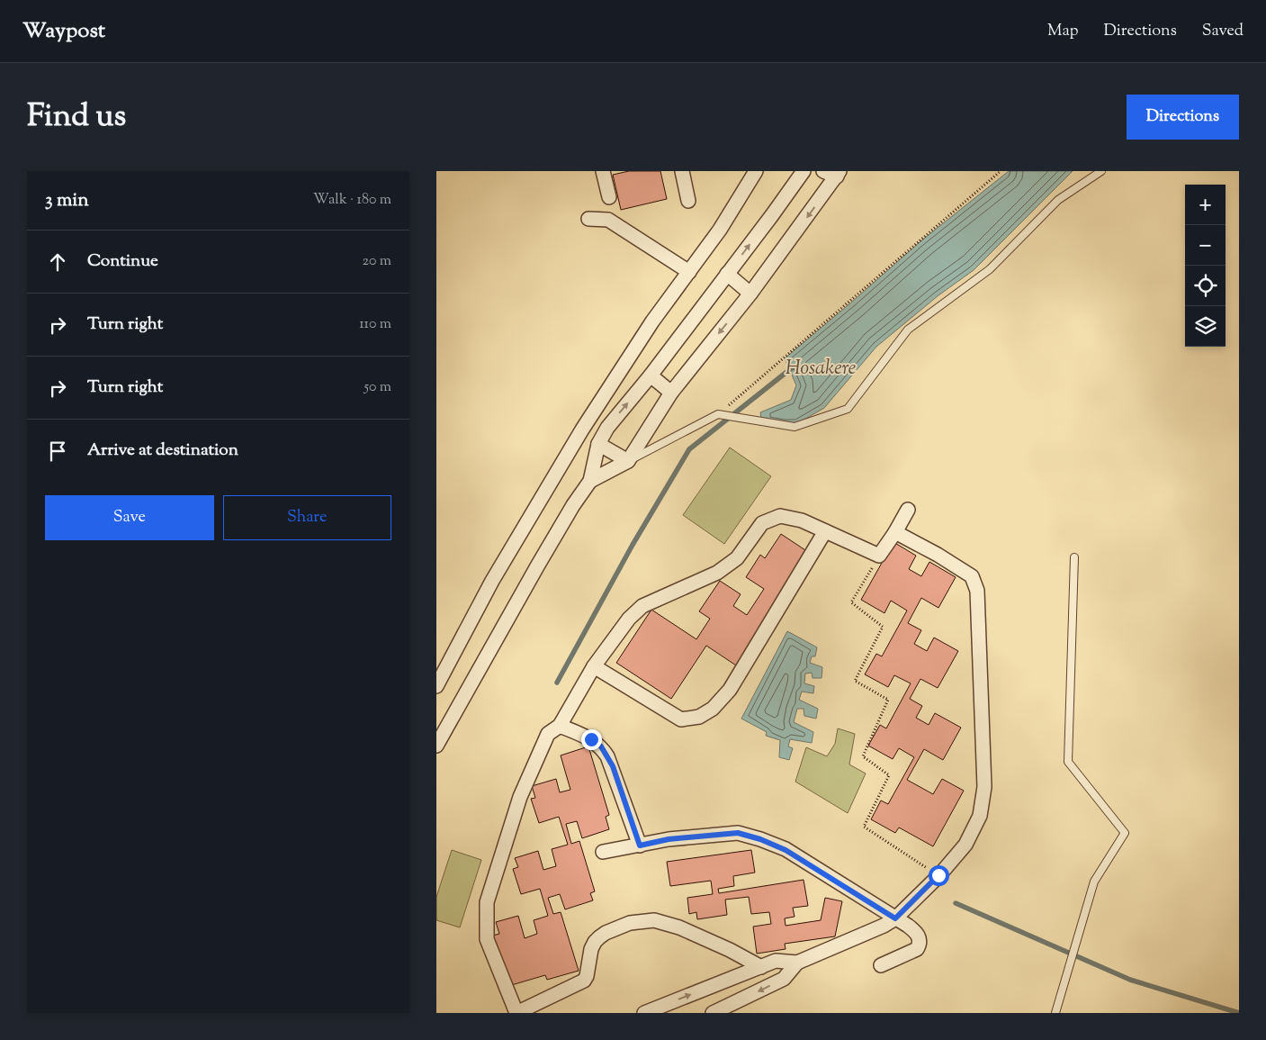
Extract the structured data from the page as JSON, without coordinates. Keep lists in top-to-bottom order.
{
  "water": ["Hosakere"],
  "page": {
    "header": "Waypost",
    "nav": ["Map", "Directions", "Saved"],
    "title": "Find us",
    "buttons": [
      "Directions",
      ["Save", "Share"]
    ],
    "heading": ["3 min", "Walk · 180 m"],
    "map_buttons": ["+", "−"],
    "list": [
      ["Continue", "20 m"],
      ["Turn right", "110 m"],
      ["Turn right", "50 m"],
      "Arrive at destination"
    ]
  }
}
